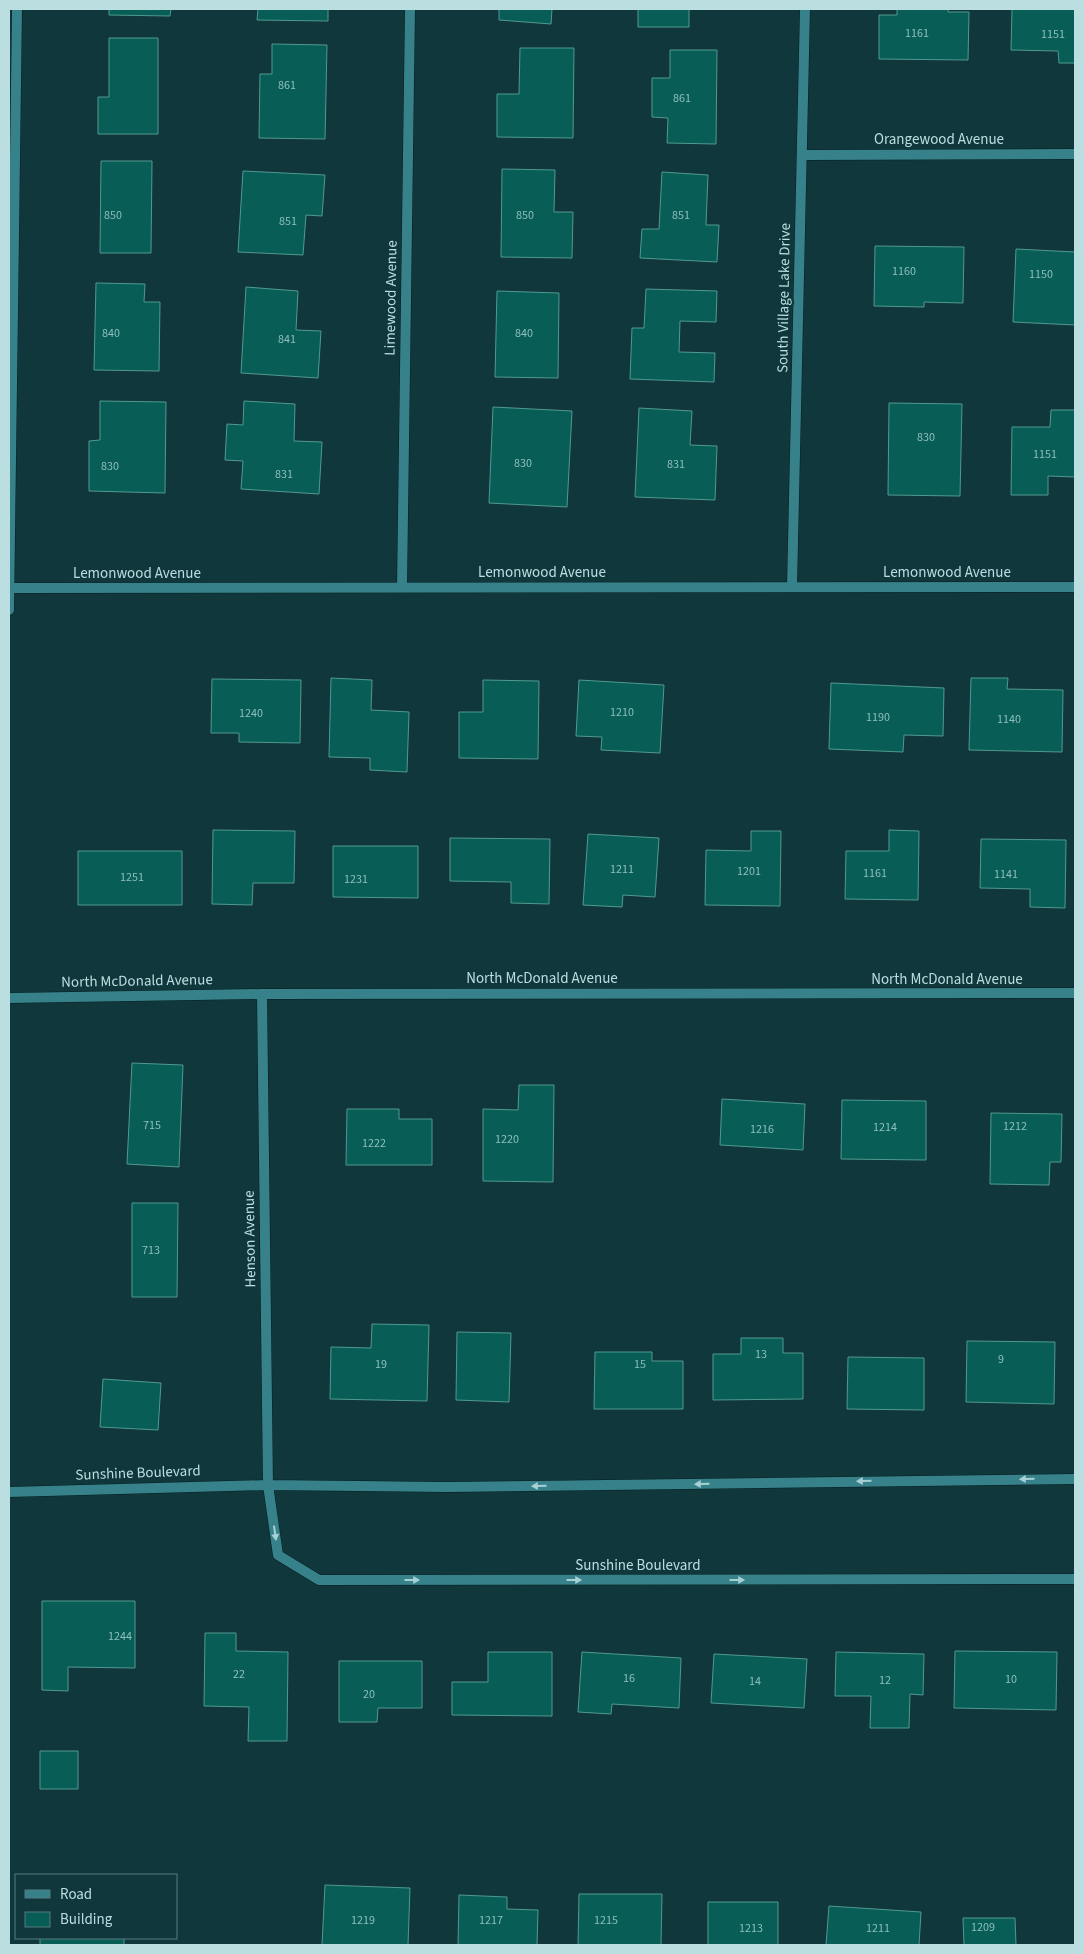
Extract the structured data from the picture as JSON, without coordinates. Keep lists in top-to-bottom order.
{
  "streets": {
    "street": [
      "Orangewood Avenue",
      "Limewood Avenue",
      "South Village Lake Drive",
      "Lemonwood Avenue",
      "North McDonald Avenue",
      "Henson Avenue",
      "Sunshine Boulevard"
    ]
  },
  "crossings": [
    ["Orangewood Avenue", "South Village Lake Drive"],
    ["Limewood Avenue", "Lemonwood Avenue"],
    ["South Village Lake Drive", "Lemonwood Avenue"],
    ["North McDonald Avenue", "Henson Avenue"],
    ["Henson Avenue", "Sunshine Boulevard"]
  ],
  "house_numbers": [
    "1161",
    "1151",
    "861",
    "861",
    "850",
    "850",
    "851",
    "851",
    "1160",
    "1150",
    "840",
    "840",
    "841",
    "830",
    "1151",
    "830",
    "831",
    "830",
    "831",
    "1210",
    "1240",
    "1190",
    "1140",
    "1211",
    "1201",
    "1161",
    "1141",
    "1251",
    "1231",
    "715",
    "1212",
    "1214",
    "1216",
    "1220",
    "1222",
    "713",
    "13",
    "9",
    "19",
    "15",
    "1244",
    "22",
    "16",
    "10",
    "12",
    "14",
    "20",
    "1219",
    "1217",
    "1215",
    "1209",
    "1213",
    "1211"
  ],
  "legend": ["Road", "Building"]
}
